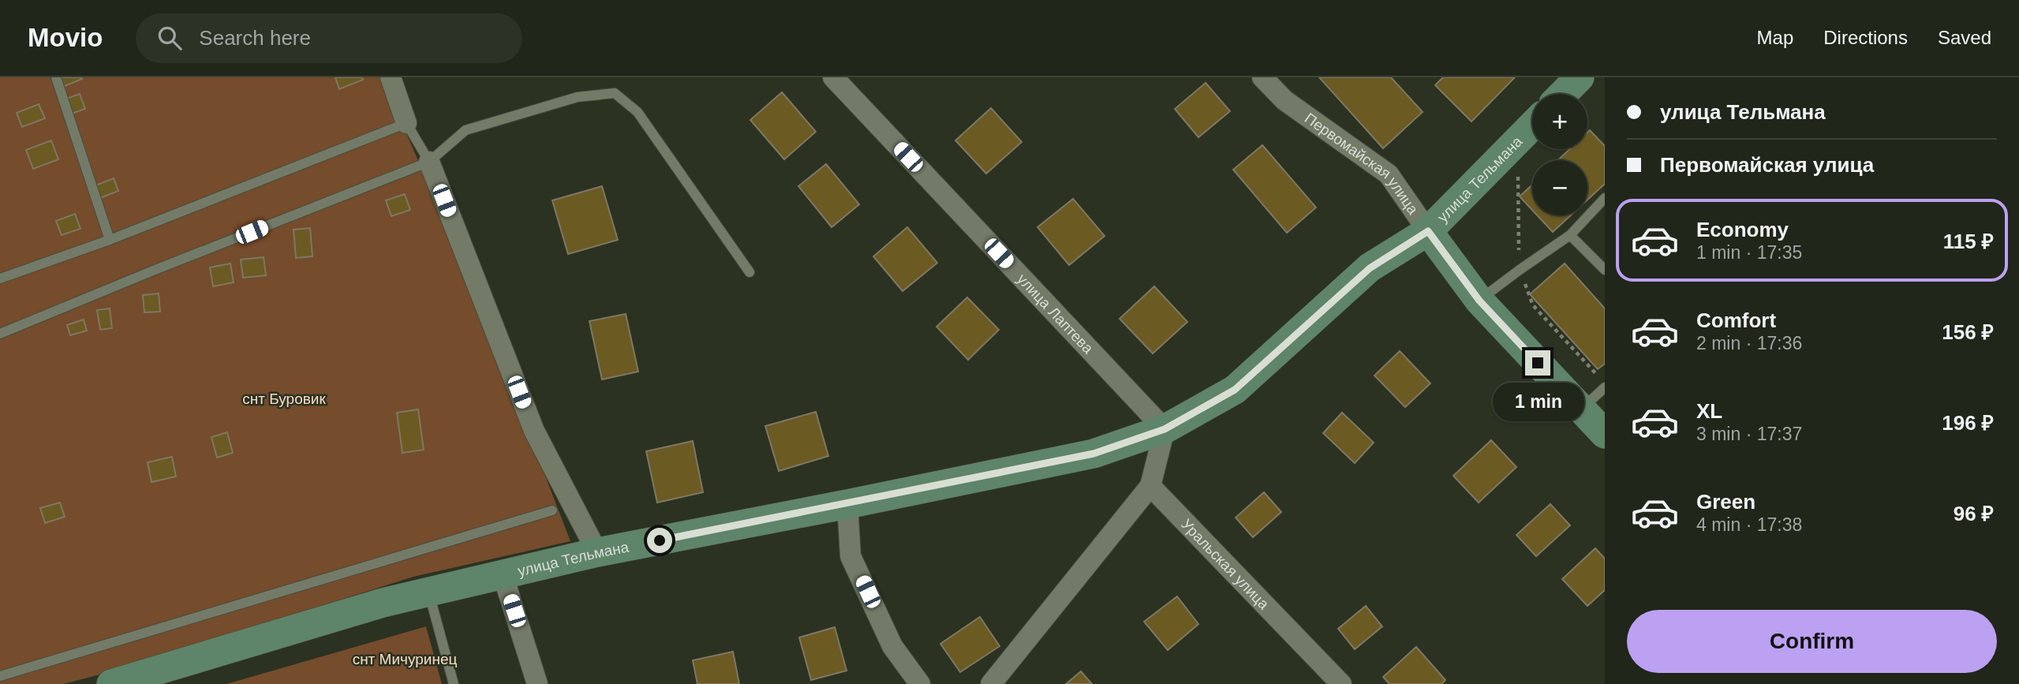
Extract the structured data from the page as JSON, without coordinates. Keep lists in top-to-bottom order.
{
  "streets": {
    "street": [
      "Первомайская улица",
      "улица Тельмана",
      "улица Лаптева",
      "Уральская улица"
    ]
  },
  "crossings": [
    ["Первомайская улица", "улица Тельмана"],
    ["улица Тельмана", "улица Лаптева"]
  ],
  "parks": ["снт Буровик", "снт Мичуринец"],
  "page": {
    "header": "Movio",
    "search": "Search here",
    "nav": ["Map", "Directions", "Saved"],
    "banner": ["улица Тельмана", "Первомайская улица"],
    "map_buttons": ["+", "−"],
    "list": [
      {
        "name": "Economy",
        "note": "1 min · 17:35",
        "value": "115 ₽"
      },
      {
        "name": "Comfort",
        "note": "2 min · 17:36",
        "value": "156 ₽"
      },
      {
        "name": "XL",
        "note": "3 min · 17:37",
        "value": "196 ₽"
      },
      {
        "name": "Green",
        "note": "4 min · 17:38",
        "value": "96 ₽"
      }
    ],
    "bubble": "1 min",
    "buttons": "Confirm"
  }
}
